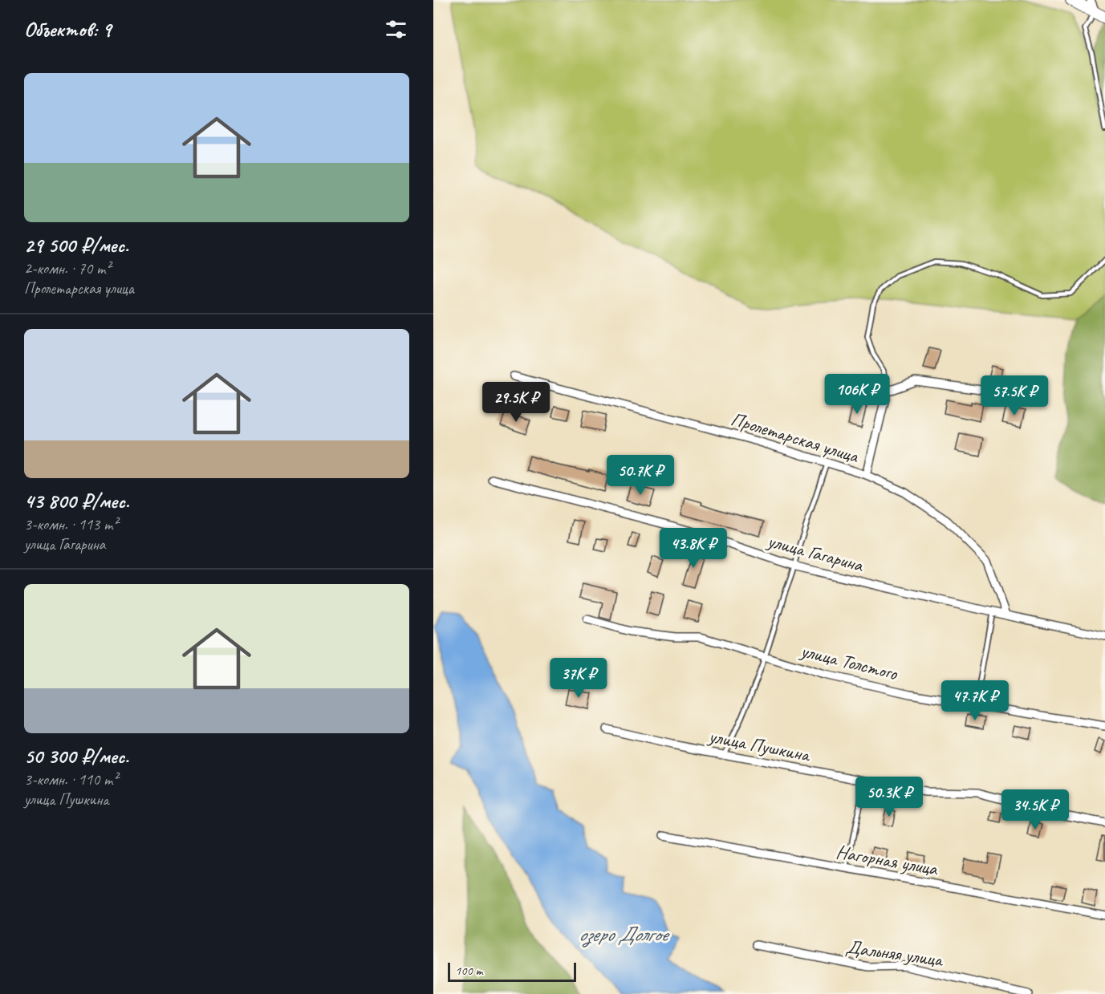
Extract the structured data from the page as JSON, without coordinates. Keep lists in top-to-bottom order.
{
  "streets": {
    "street": [
      "Пролетарская улица",
      "улица Гагарина",
      "улица Толстого",
      "улица Пушкина",
      "Нагорная улица",
      "Дальняя улица"
    ]
  },
  "crossings": [
    ["Пролетарская улица", "улица Гагарина"]
  ],
  "water": ["озеро Долгое"],
  "scale_bar": "100 m",
  "page": {
    "heading": "Объектов: 9",
    "list": [
      {
        "name": "29 500 ₽/мес.",
        "note": "2-комн. · 70 m² · Пролетарская улица"
      },
      {
        "name": "43 800 ₽/мес.",
        "note": "3-комн. · 113 m² · улица Гагарина"
      },
      {
        "name": "50 300 ₽/мес.",
        "note": "3-комн. · 110 m² · улица Пушкина"
      }
    ],
    "price": [
      "106K ₽",
      "57.5K ₽",
      "29.5K ₽",
      "50.7K ₽",
      "43.8K ₽",
      "37K ₽",
      "47.7K ₽",
      "50.3K ₽",
      "34.5K ₽"
    ],
    "scale": "100 m"
  }
}
